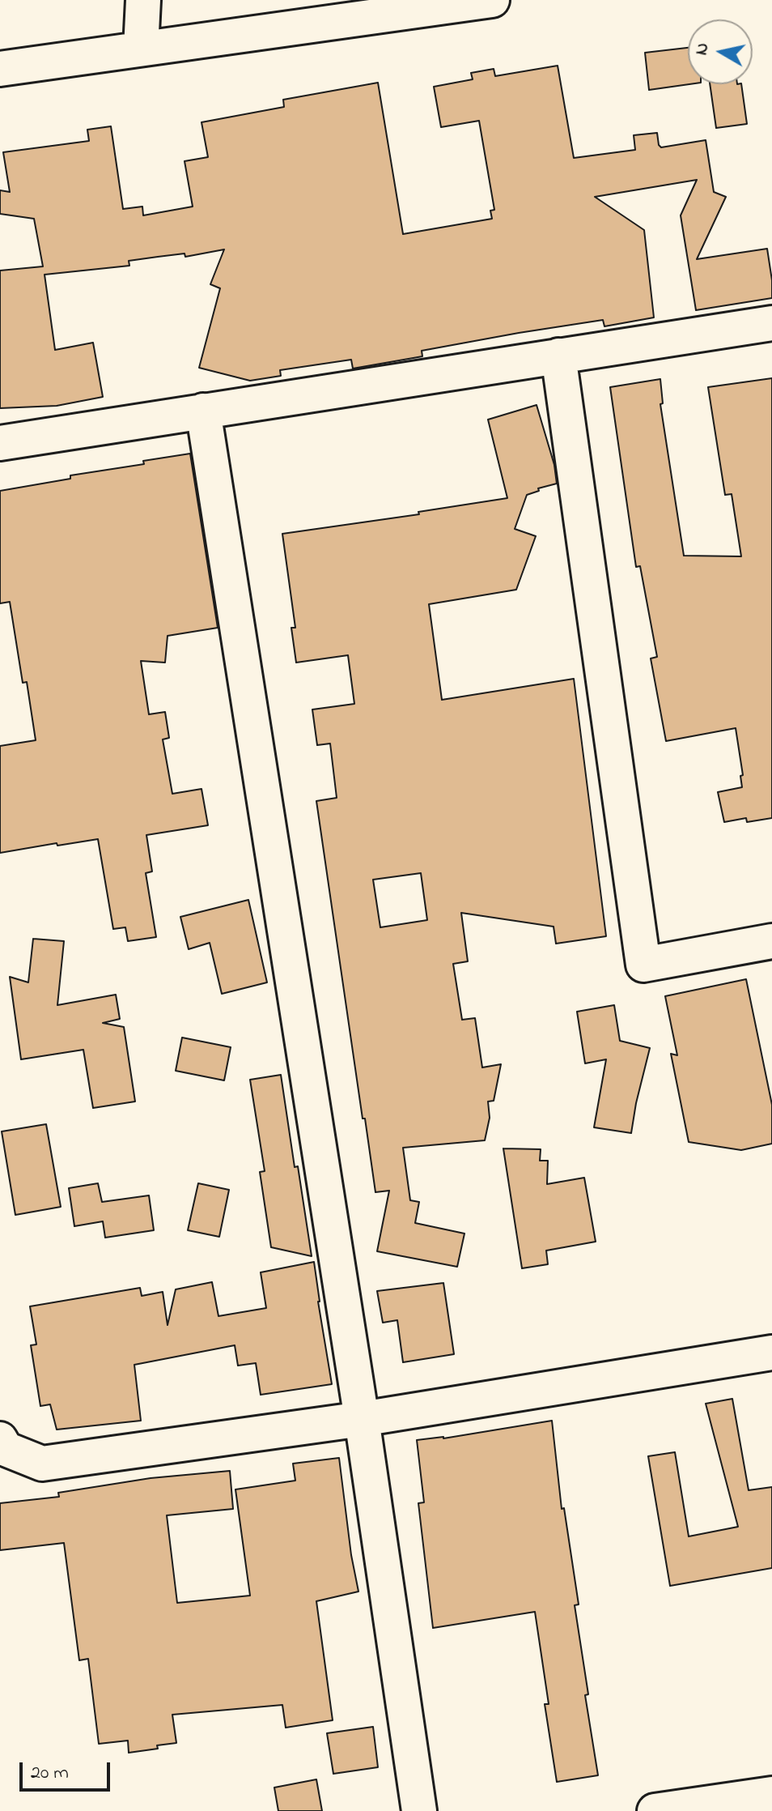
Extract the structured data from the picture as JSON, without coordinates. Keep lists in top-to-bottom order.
{
  "scale_bar": "20 m",
  "north": "left"
}
